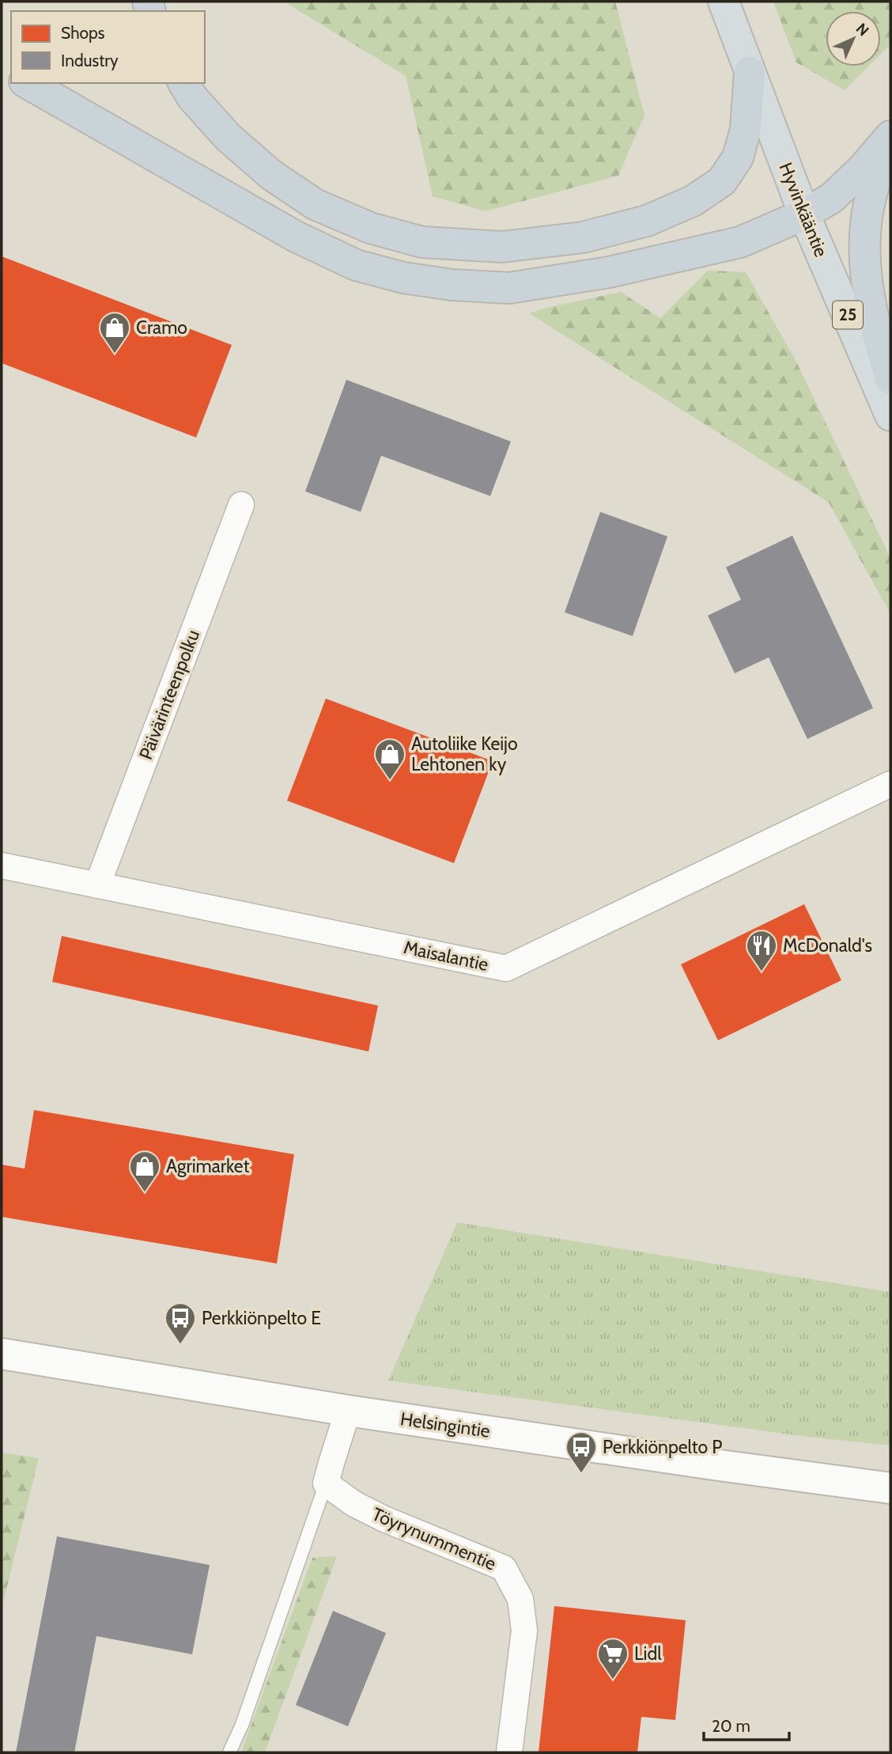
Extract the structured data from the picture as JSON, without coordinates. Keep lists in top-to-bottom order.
{
  "streets": {
    "highway": ["Hyvinkääntie", "25"],
    "main road": ["Helsingintie"],
    "street": ["Päivärinteenpolku", "Maisalantie", "Töyrynummentie"]
  },
  "crossings": [
    ["Päivärinteenpolku", "Maisalantie"]
  ],
  "places": {
    "shop": ["Cramo", "Autoliike Keijo Lehtonen ky", "Agrimarket"],
    "restaurant": ["McDonald's"],
    "bus stop": ["Perkkiönpelto E", "Perkkiönpelto P"],
    "supermarket": ["Lidl"]
  },
  "legend": ["Shops", "Industry"],
  "scale_bar": "20 m",
  "north": "top right"
}
